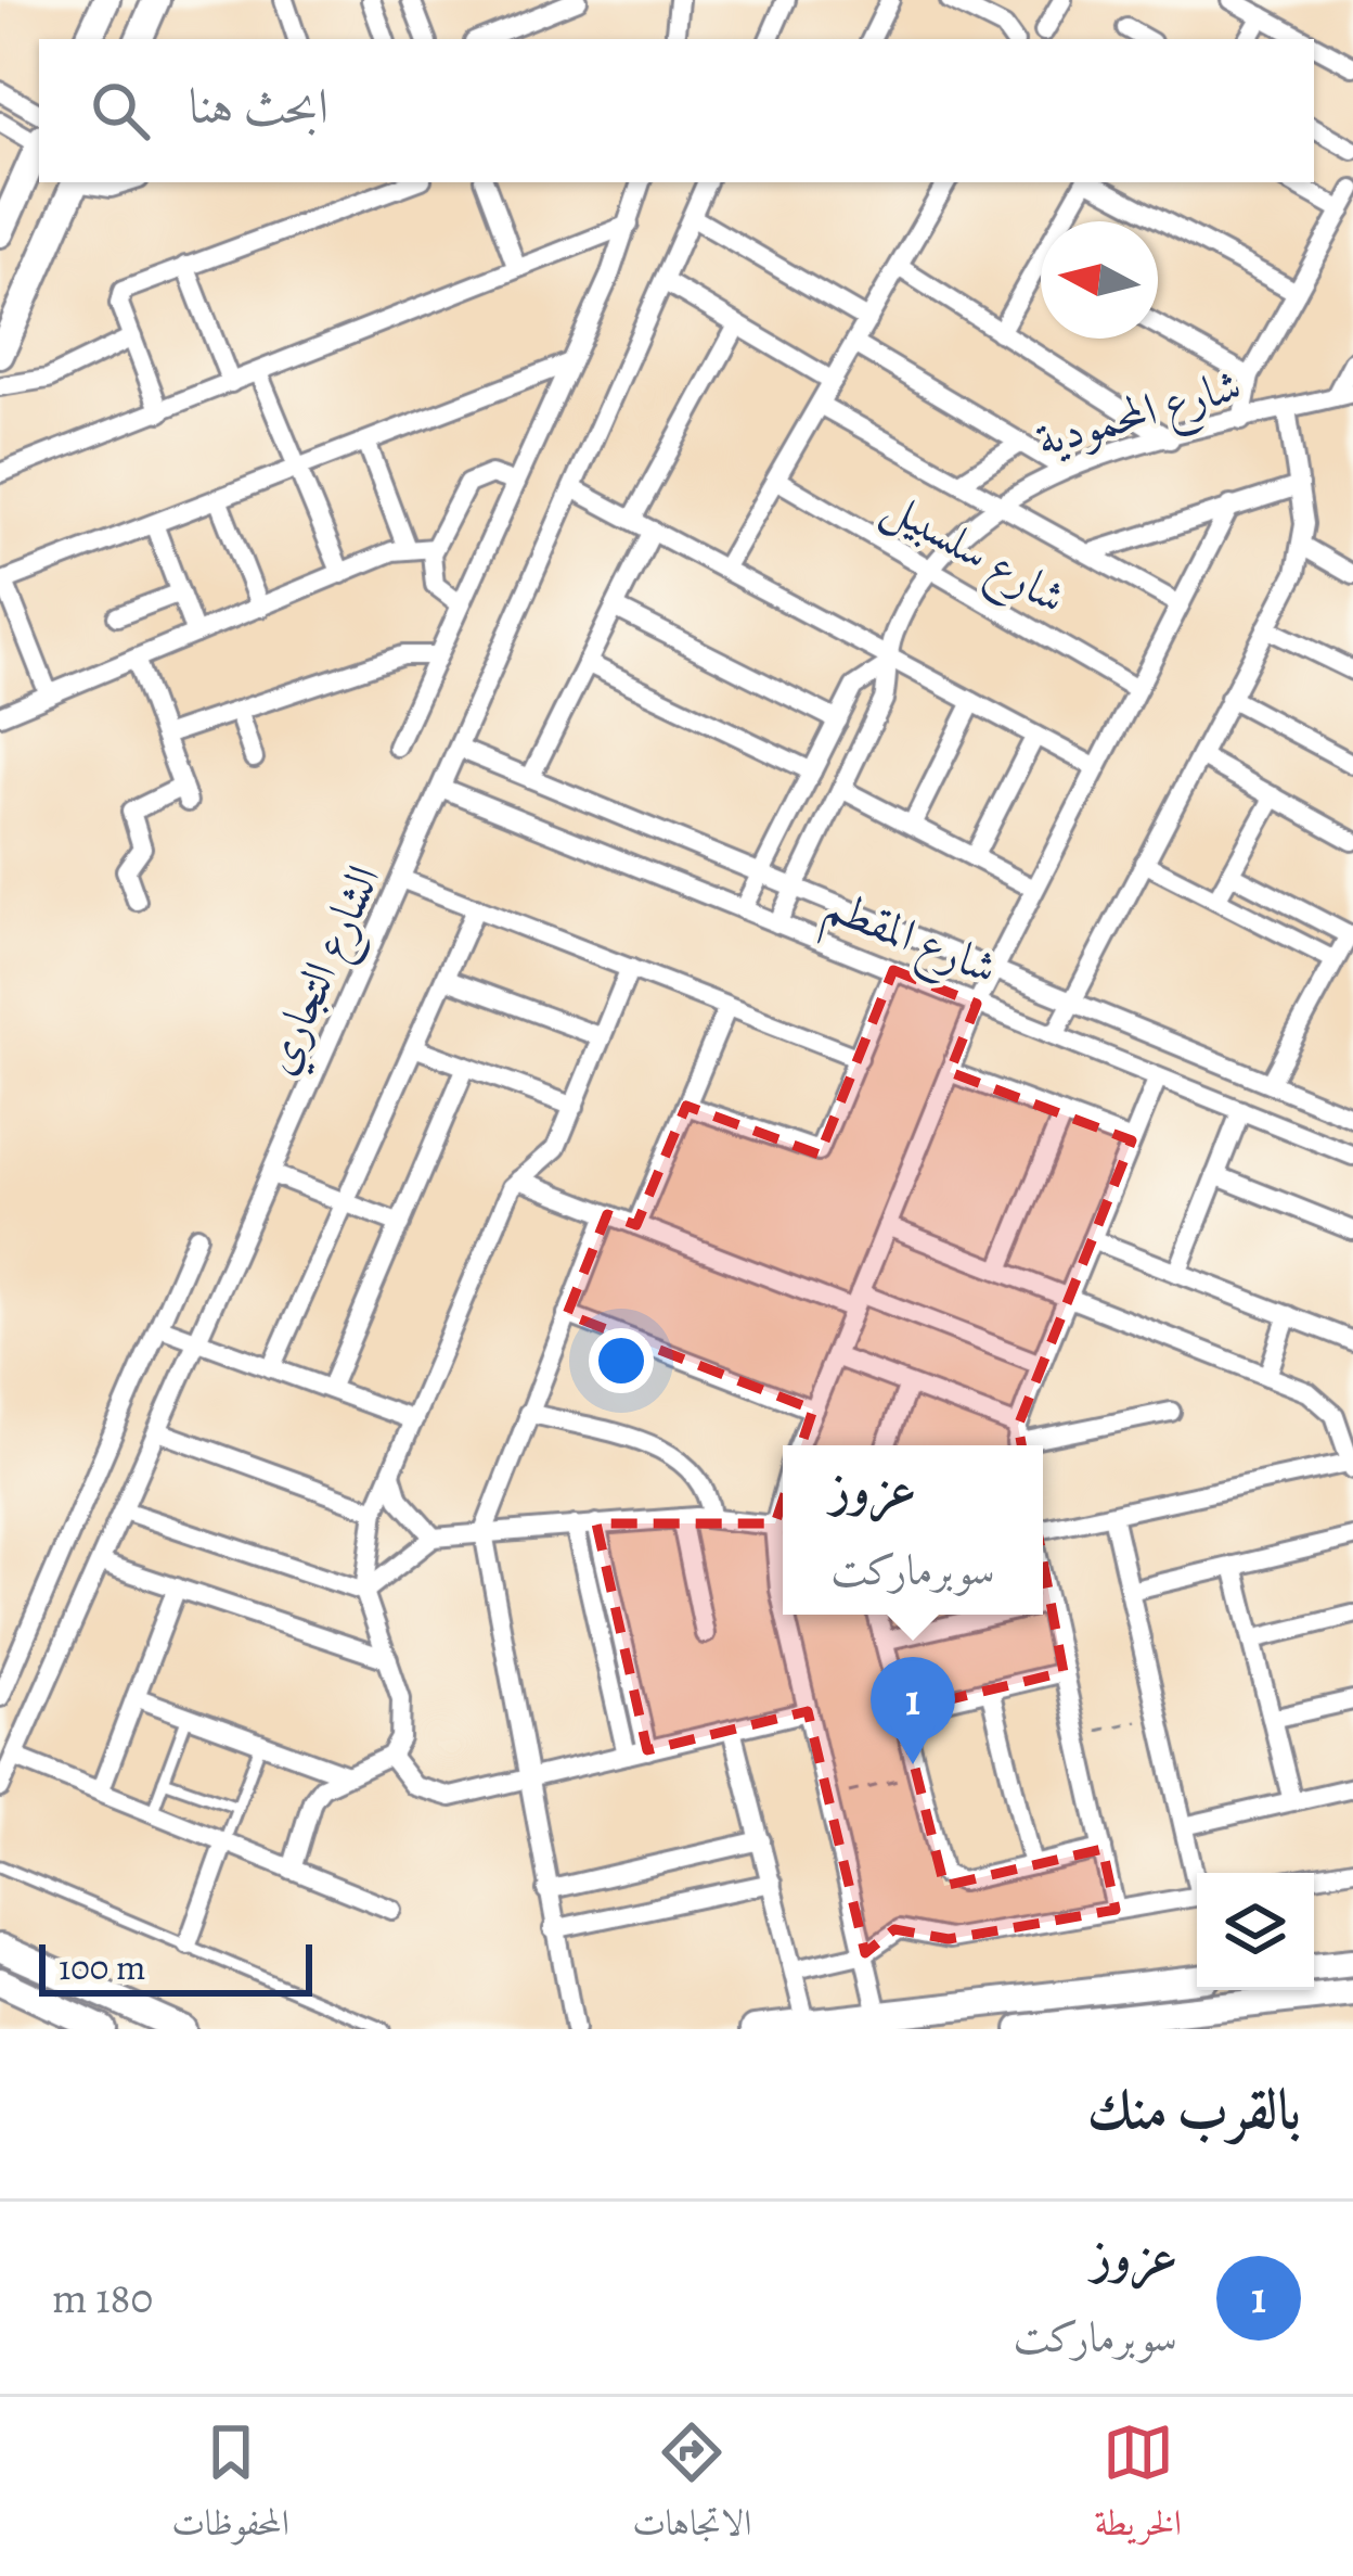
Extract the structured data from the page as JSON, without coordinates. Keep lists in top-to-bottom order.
{
  "streets": {
    "street": [
      "شارع المحمودية",
      "شارع سلسبيل",
      "شارع المقطم",
      "الشارع التجاري"
    ]
  },
  "crossings": [
    ["شارع المحمودية", "شارع سلسبيل"],
    ["شارع المقطم", "الشارع التجاري"]
  ],
  "scale_bar": "100 m",
  "north": "left",
  "page": {
    "search": "ابحث هنا",
    "popup": ["عزوز", "سوبرماركت"],
    "pins": "1",
    "scale": "100 m",
    "heading": "بالقرب منك",
    "list": [
      {
        "mark": "1",
        "name": "عزوز",
        "note": "سوبرماركت",
        "value": "180 m"
      }
    ],
    "nav": ["الخريطة", "الاتجاهات", "المحفوظات"]
  }
}
